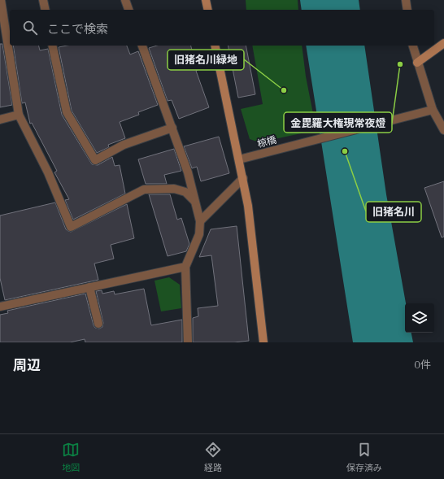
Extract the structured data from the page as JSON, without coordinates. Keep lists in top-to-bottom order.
{
  "streets": {
    "street": ["椋橋"]
  },
  "places": ["金毘羅大権現常夜燈", "旧猪名川緑地", "旧猪名川"],
  "page": {
    "search": "ここで検索",
    "heading": ["周辺", "0件"],
    "nav": ["地図", "経路", "保存済み"]
  }
}
